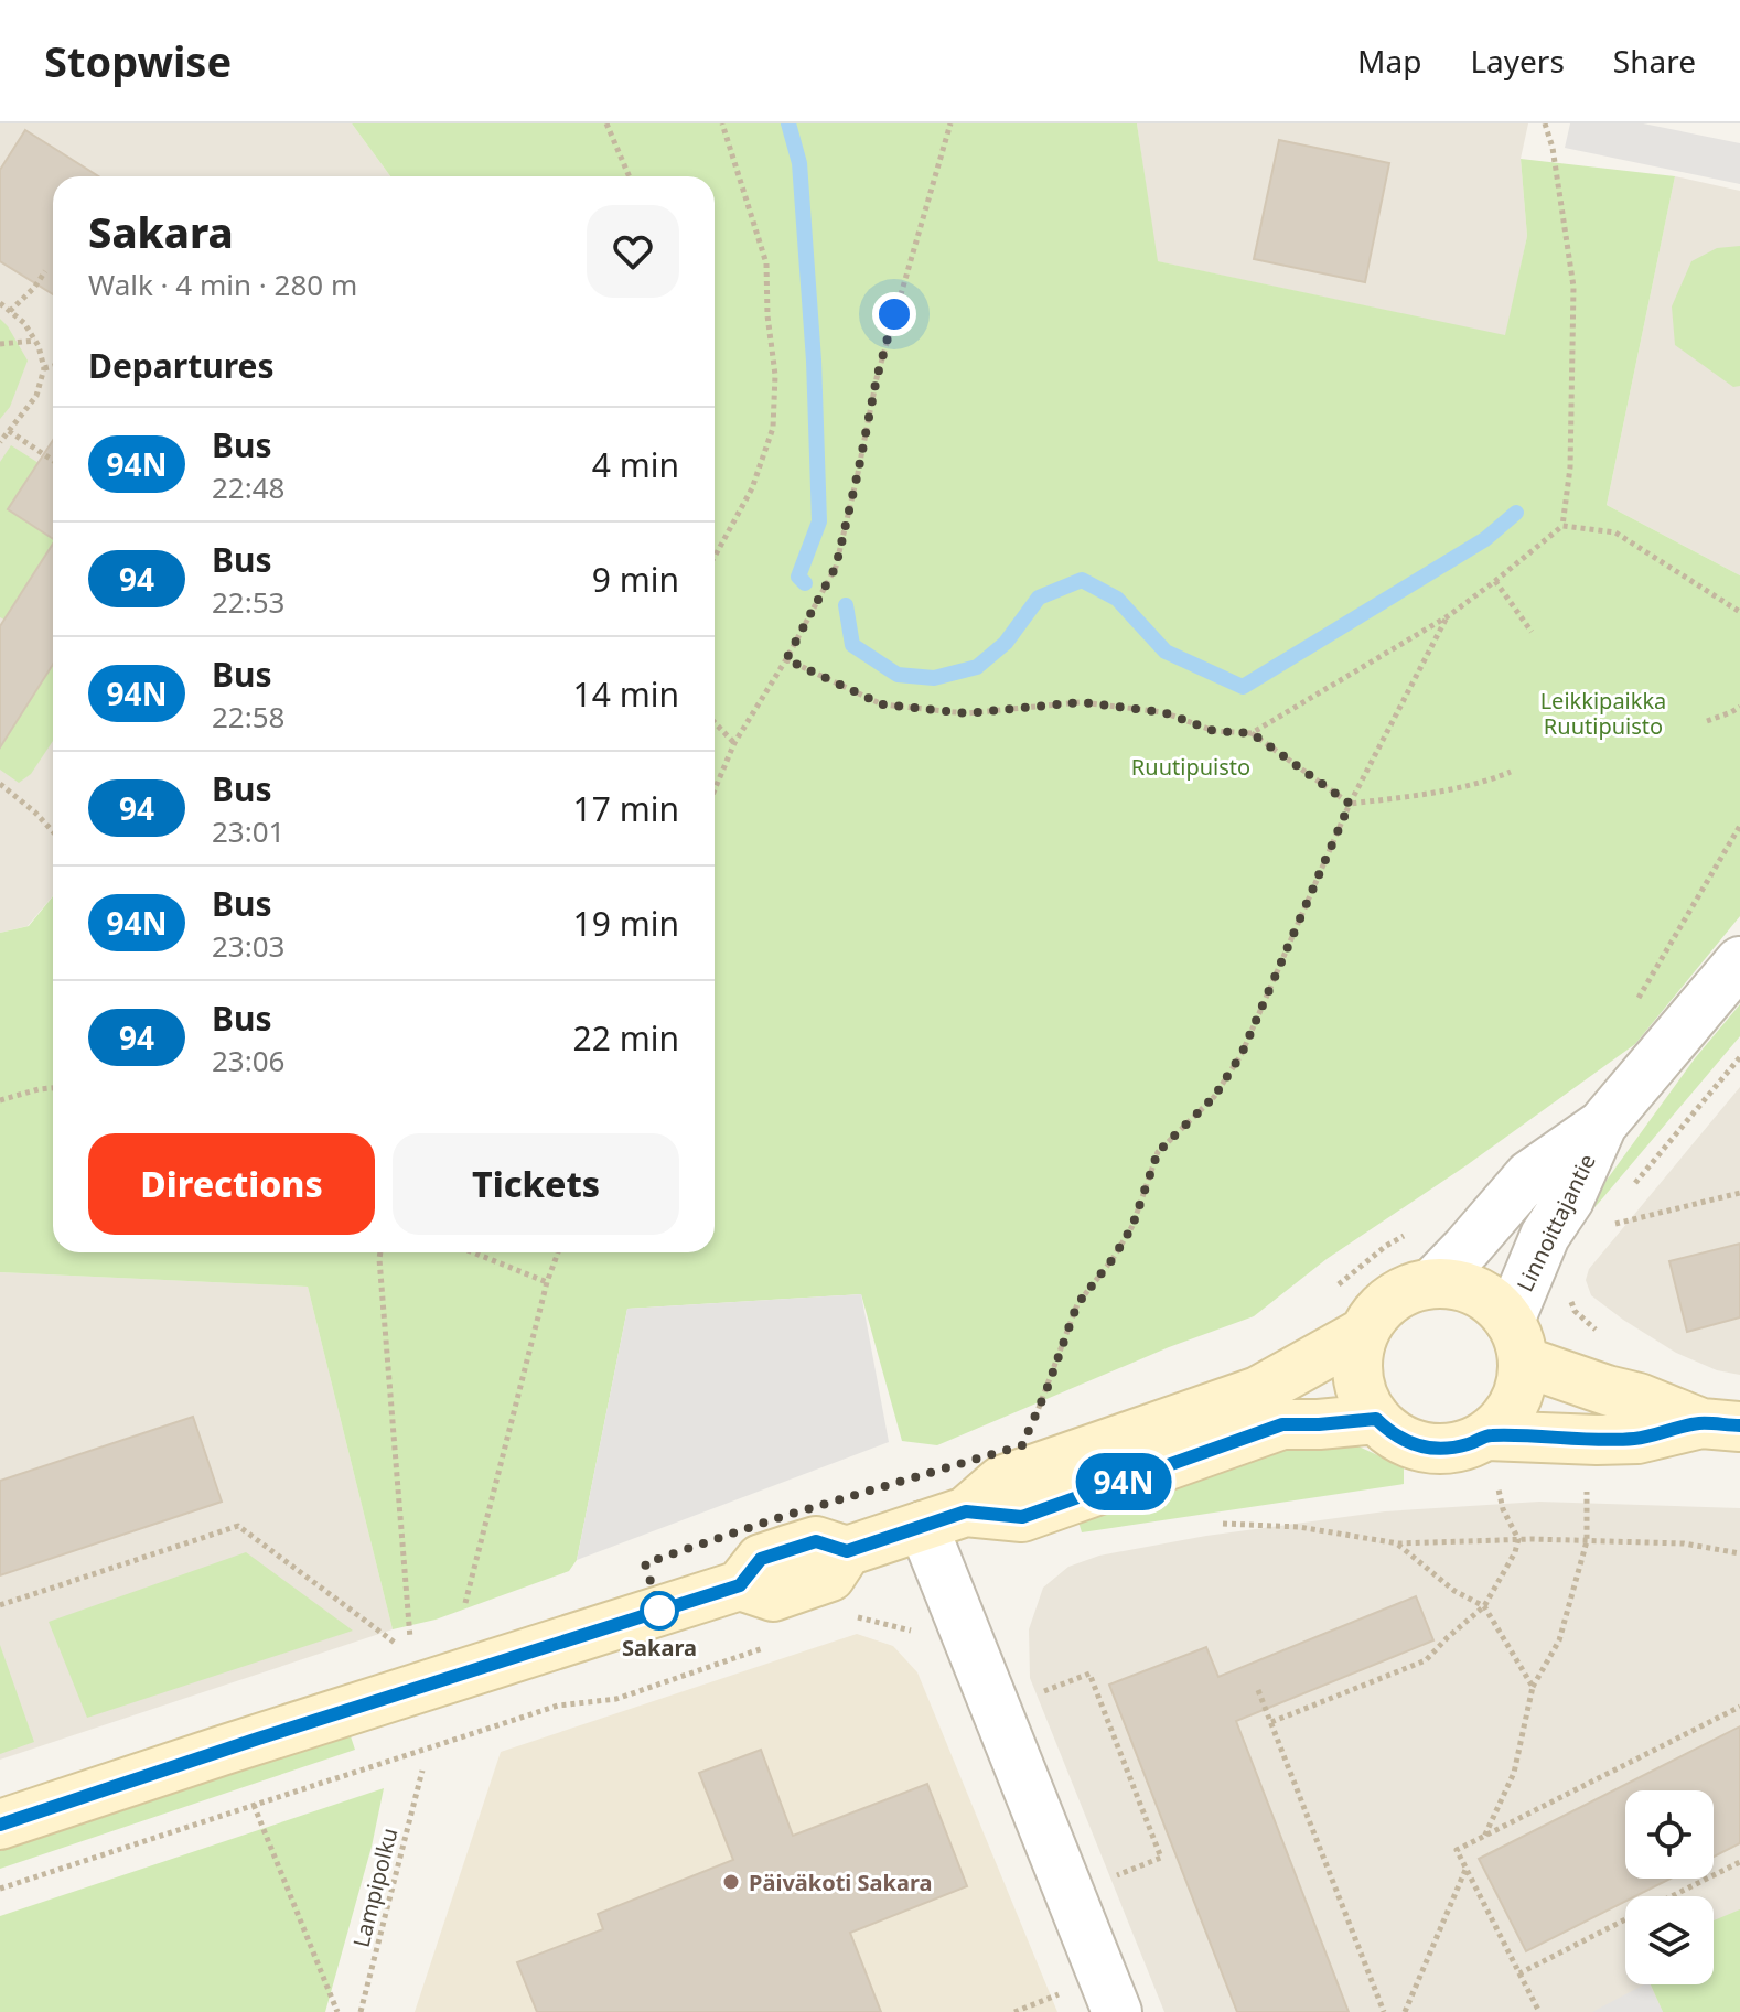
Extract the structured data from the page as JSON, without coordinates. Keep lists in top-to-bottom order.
{
  "streets": {
    "street": ["Linnoittajantie"],
    "path": ["Lampipolku"]
  },
  "parks": ["Leikkipaikka Ruutipuisto", "Ruutipuisto"],
  "places": ["Sakara", "Päiväkoti Sakara"],
  "lines": ["bus line 94N"],
  "page": {
    "header": "Stopwise",
    "nav": ["Map", "Layers", "Share"],
    "on_map": "94N",
    "heading": [
      ["Sakara", "Walk · 4 min · 280 m"],
      "Departures"
    ],
    "list": [
      {
        "mark": "94N",
        "name": "Bus",
        "note": "22:48",
        "value": "4 min"
      },
      {
        "mark": "94",
        "name": "Bus",
        "note": "22:53",
        "value": "9 min"
      },
      {
        "mark": "94N",
        "name": "Bus",
        "note": "22:58",
        "value": "14 min"
      },
      {
        "mark": "94",
        "name": "Bus",
        "note": "23:01",
        "value": "17 min"
      },
      {
        "mark": "94N",
        "name": "Bus",
        "note": "23:03",
        "value": "19 min"
      },
      {
        "mark": "94",
        "name": "Bus",
        "note": "23:06",
        "value": "22 min"
      }
    ],
    "buttons": ["Directions", "Tickets"]
  }
}
